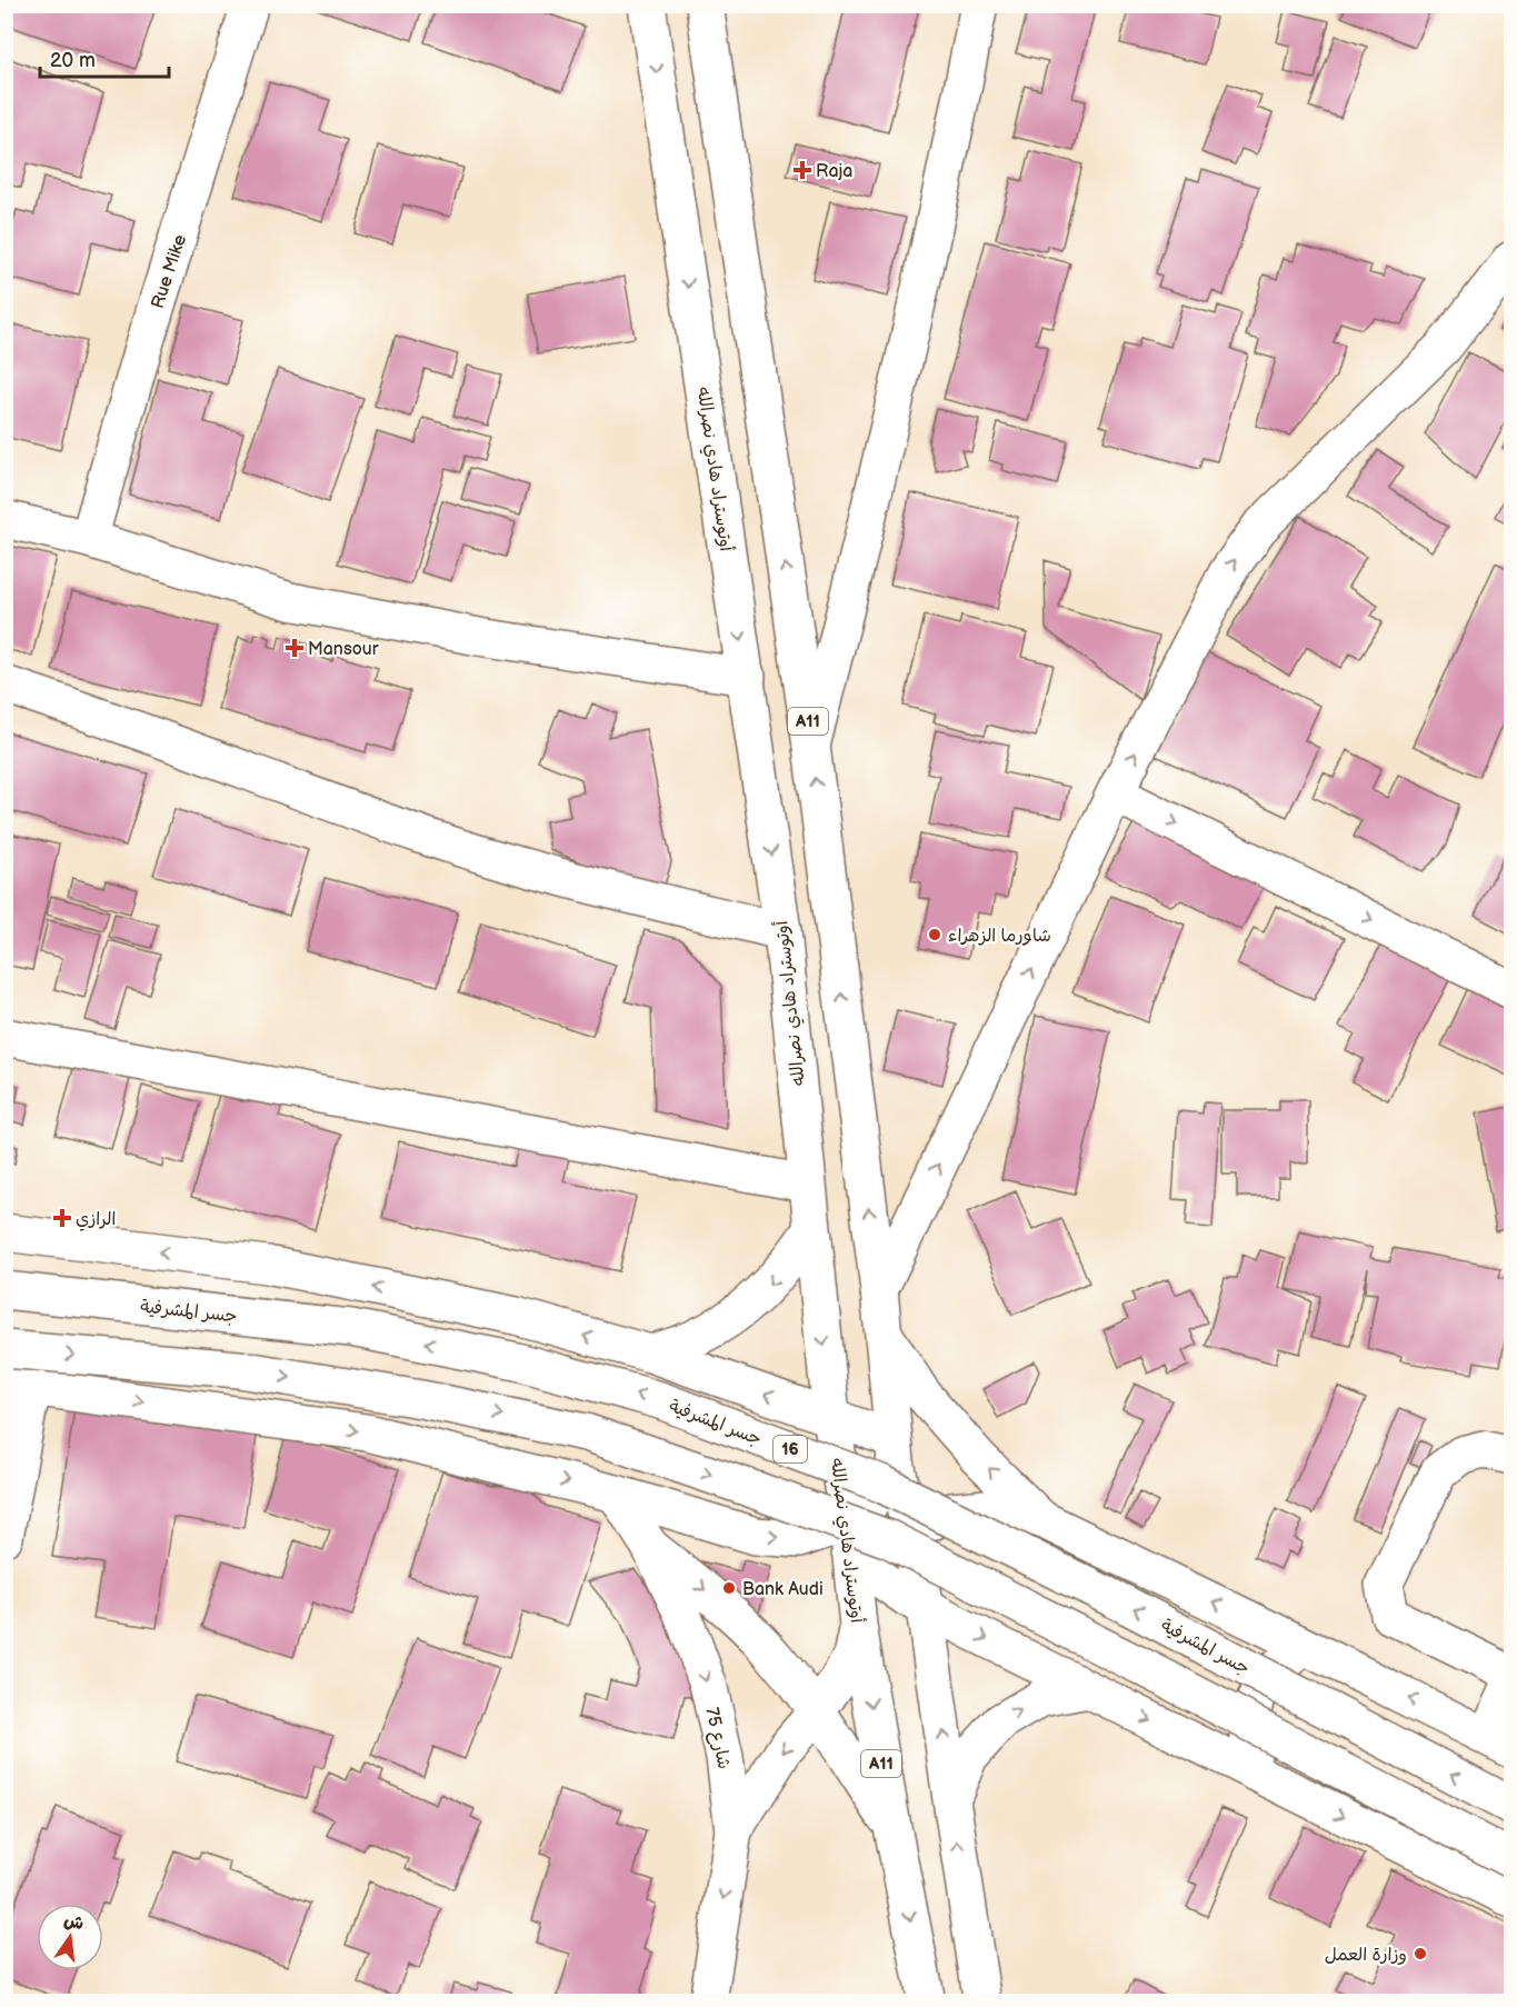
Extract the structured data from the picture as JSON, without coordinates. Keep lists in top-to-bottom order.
{
  "streets": {
    "main road": [
      "Rue Mike",
      "أوتوستراد هادي نصرالله",
      "A11",
      "جسر المشرفية",
      "16",
      "شارع 75"
    ]
  },
  "places": {
    "health": ["Raja", "Mansour", "الرازي"],
    "other": ["شاورما الزهراء", "Bank Audi", "وزارة العمل"]
  },
  "scale_bar": "20 m",
  "north": "top"
}
